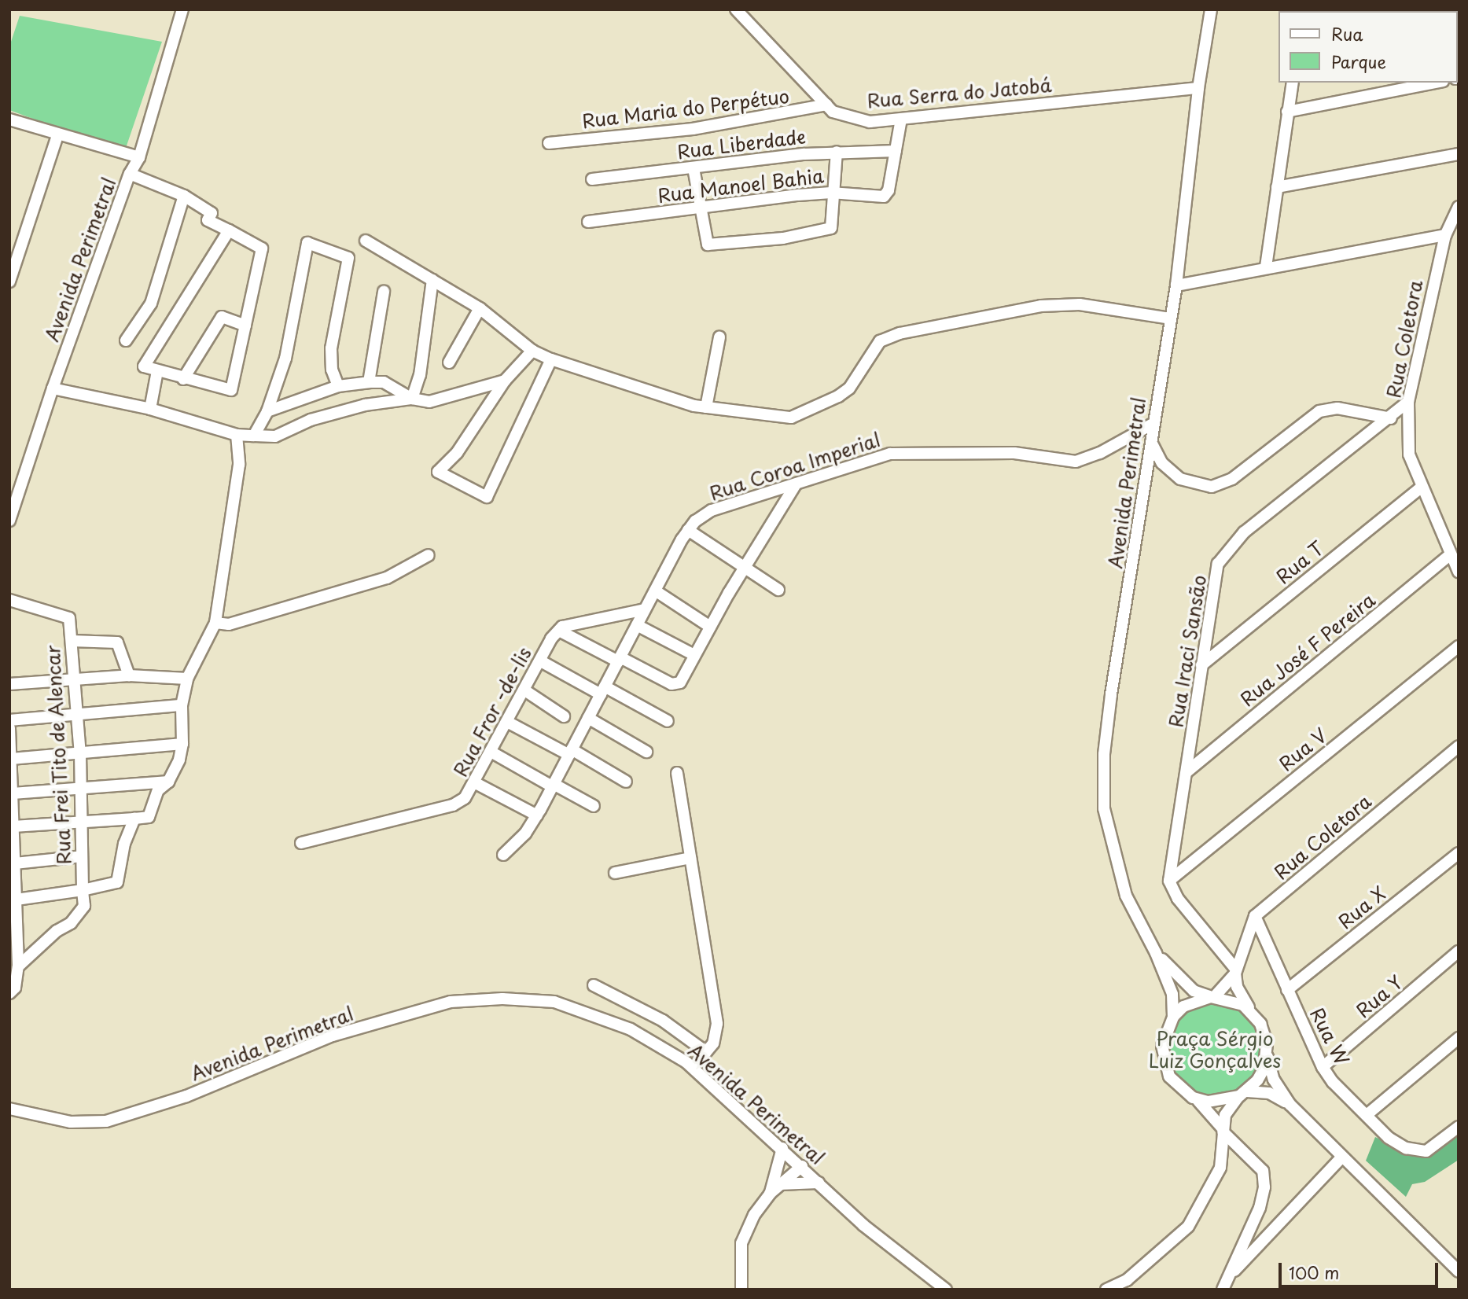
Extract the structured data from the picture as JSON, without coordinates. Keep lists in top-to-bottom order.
{
  "streets": {
    "street": [
      "Rua Serra do Jatobá",
      "Rua Maria do Perpétuo",
      "Rua Liberdade",
      "Rua Manoel Bahia",
      "Avenida Perimetral",
      "Rua Coletora",
      "Rua Coroa Imperial",
      "Rua T",
      "Rua José F Pereira",
      "Rua Iraci Sansão",
      "Rua Fror -de-lis",
      "Rua V",
      "Rua Frei Tito de Alencar",
      "Rua X",
      "Rua Y",
      "Rua W"
    ]
  },
  "crossings": [
    ["Rua Serra do Jatobá", "Rua Maria do Perpétuo"],
    ["Rua Serra do Jatobá", "Rua Manoel Bahia"],
    ["Rua Serra do Jatobá", "Avenida Perimetral"],
    ["Rua Liberdade", "Rua Manoel Bahia"],
    ["Avenida Perimetral", "Rua Coroa Imperial"],
    ["Rua Coletora", "Rua T"],
    ["Rua Coletora", "Rua José F Pereira"],
    ["Rua Coletora", "Rua Iraci Sansão"],
    ["Rua Coletora", "Rua W"],
    ["Rua T", "Rua Iraci Sansão"],
    ["Rua José F Pereira", "Rua Iraci Sansão"],
    ["Rua Iraci Sansão", "Rua V"],
    ["Rua X", "Rua W"],
    ["Rua Y", "Rua W"]
  ],
  "parks": ["Praça Sérgio Luiz Gonçalves"],
  "legend": ["Rua", "Parque"],
  "scale_bar": "100 m"
}
